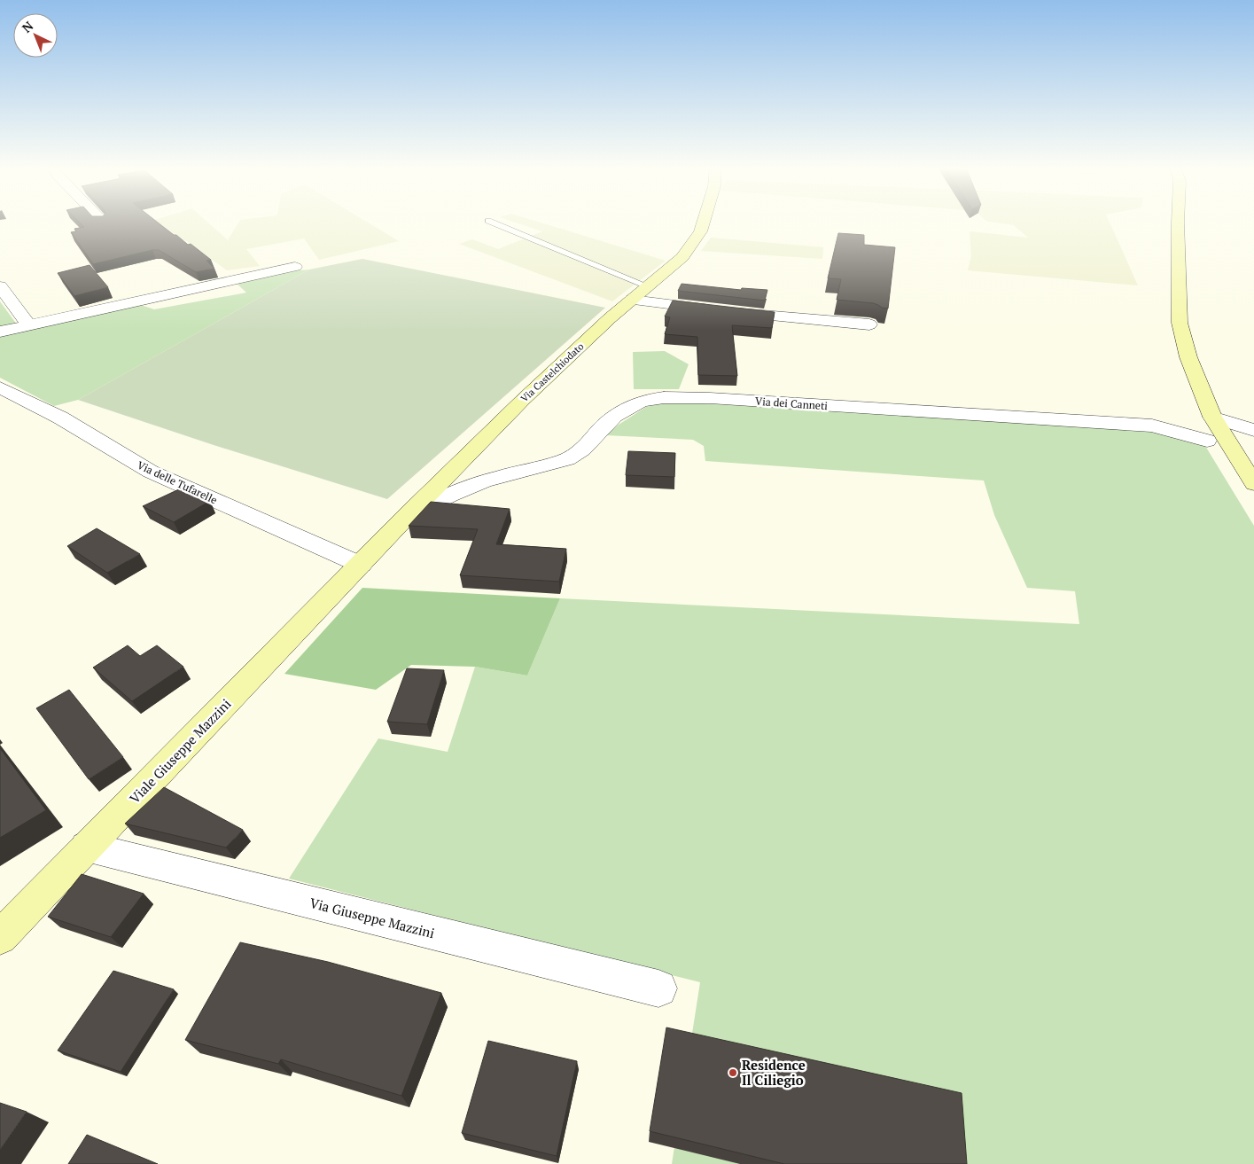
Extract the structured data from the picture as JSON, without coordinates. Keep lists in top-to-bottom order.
{
  "streets": {
    "street": [
      "Via Castelchiodato",
      "Via dei Canneti",
      "Via delle Tufarelle",
      "Viale Giuseppe Mazzini",
      "Via Giuseppe Mazzini"
    ]
  },
  "crossings": [
    ["Via Castelchiodato", "Via dei Canneti"],
    ["Via Castelchiodato", "Via delle Tufarelle"],
    ["Via Castelchiodato", "Viale Giuseppe Mazzini"],
    ["Via delle Tufarelle", "Viale Giuseppe Mazzini"],
    ["Viale Giuseppe Mazzini", "Via Giuseppe Mazzini"]
  ],
  "places": ["Residence Il Ciliegio"],
  "north": "top left"
}
